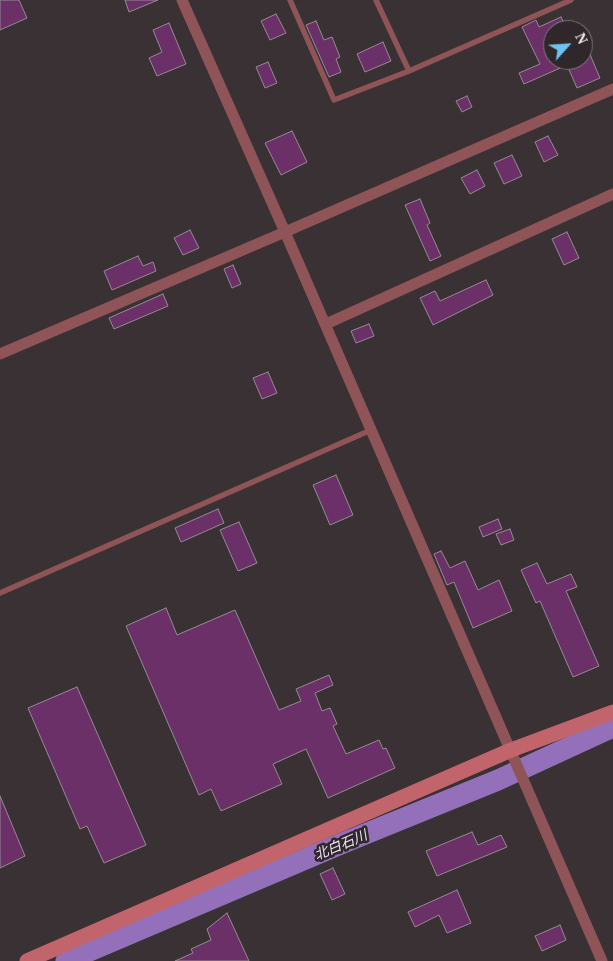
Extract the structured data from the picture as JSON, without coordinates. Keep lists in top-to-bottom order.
{
  "water": ["北白石川"],
  "north": "top right"
}
